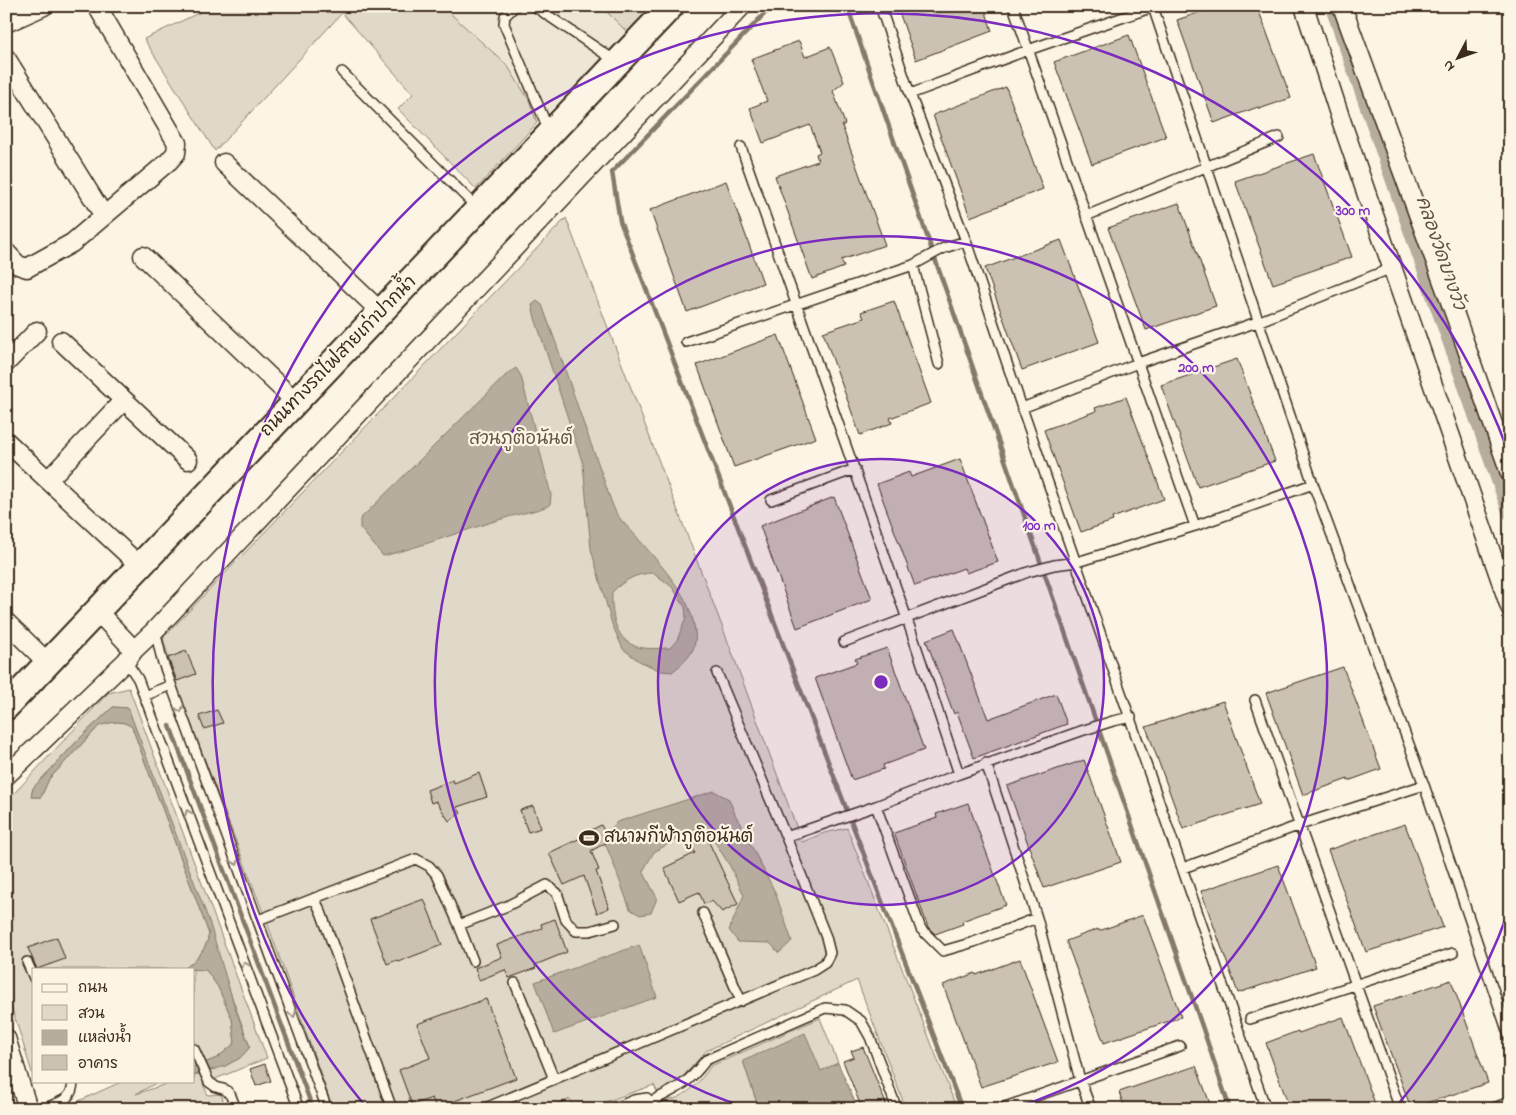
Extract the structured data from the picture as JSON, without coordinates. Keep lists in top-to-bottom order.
{
  "streets": {
    "main road": ["ถนนทางรถไฟสายเก่าปากน้ำ"]
  },
  "water": ["คลองวัดบางวัว"],
  "parks": ["สวนภูติอนันต์"],
  "places": {
    "sports": ["สนามกีฬาภูติอนันต์"]
  },
  "legend": [
    "ถนน",
    "สวน",
    "แหล่งน้ำ",
    "อาคาร"
  ],
  "north": "bottom left",
  "rings": ["300 m", "200 m", "100 m"]
}
